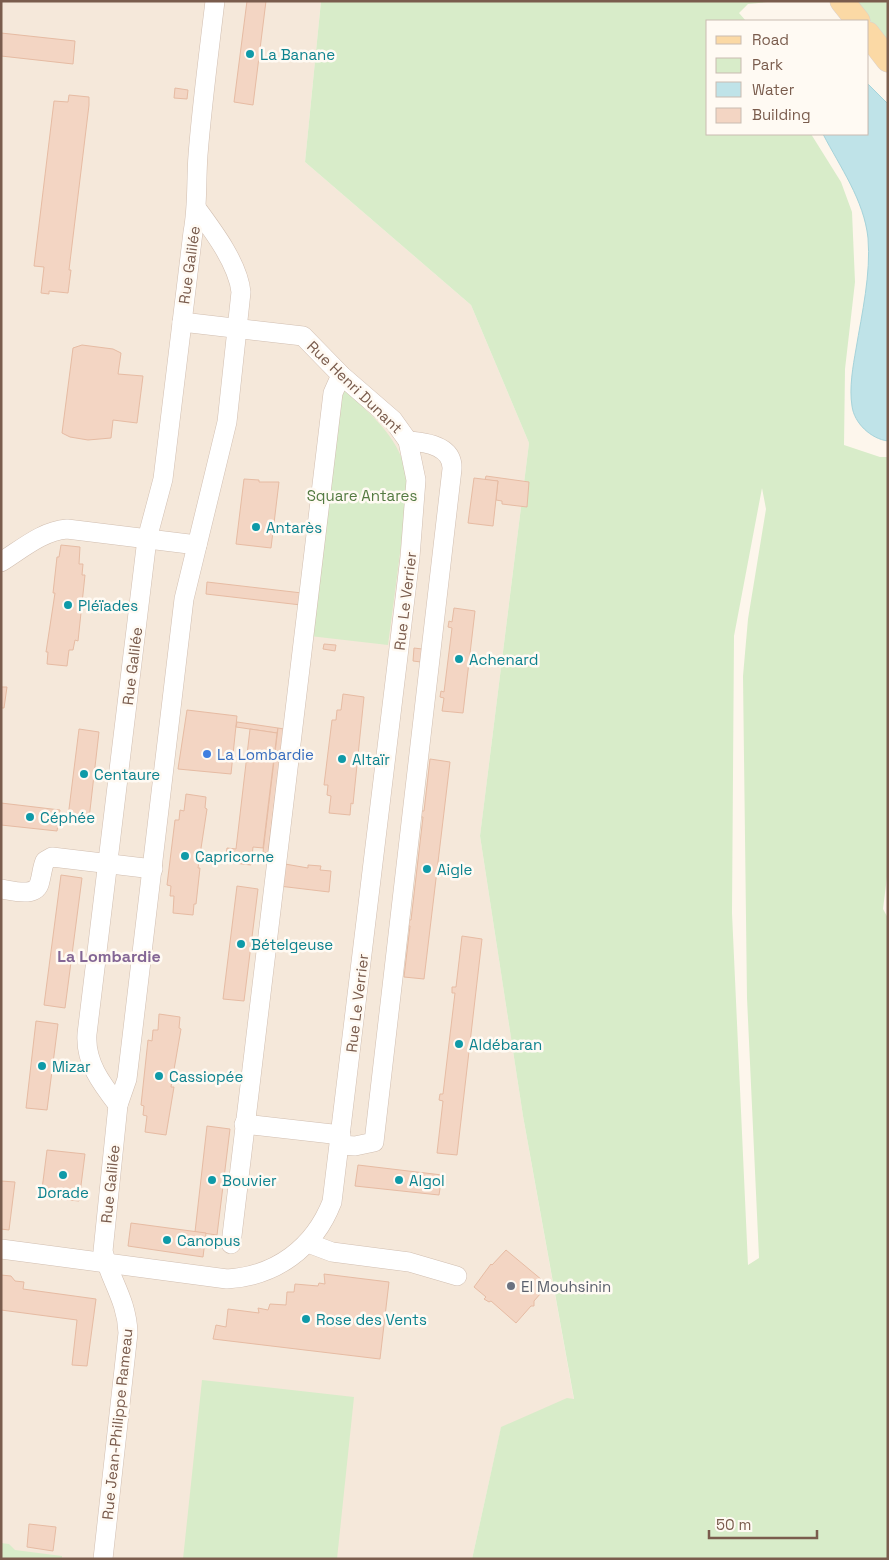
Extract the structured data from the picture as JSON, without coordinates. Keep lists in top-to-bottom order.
{
  "streets": {
    "street": [
      "Rue Galilée",
      "Rue Henri Dunant",
      "Rue Le Verrier",
      "Rue Jean-Philippe Rameau"
    ]
  },
  "crossings": [
    ["Rue Galilée", "Rue Henri Dunant"],
    ["Rue Galilée", "Rue Le Verrier"],
    ["Rue Galilée", "Rue Jean-Philippe Rameau"],
    ["Rue Henri Dunant", "Rue Le Verrier"],
    ["Rue Le Verrier", "Rue Jean-Philippe Rameau"]
  ],
  "districts": ["La Lombardie"],
  "parks": ["Square Antares"],
  "places": [
    "La Banane",
    "Antarès",
    "Pléïades",
    "Achenard",
    "La Lombardie",
    "Altaïr",
    "Centaure",
    "Céphée",
    "Capricorne",
    "Aigle",
    "Bételgeuse",
    "Aldébaran",
    "Mizar",
    "Cassiopée",
    "Dorade",
    "Bouvier",
    "Algol",
    "Canopus",
    "El Mouhsinin",
    "Rose des Vents"
  ],
  "legend": [
    "Road",
    "Park",
    "Water",
    "Building"
  ],
  "scale_bar": "50 m"
}
